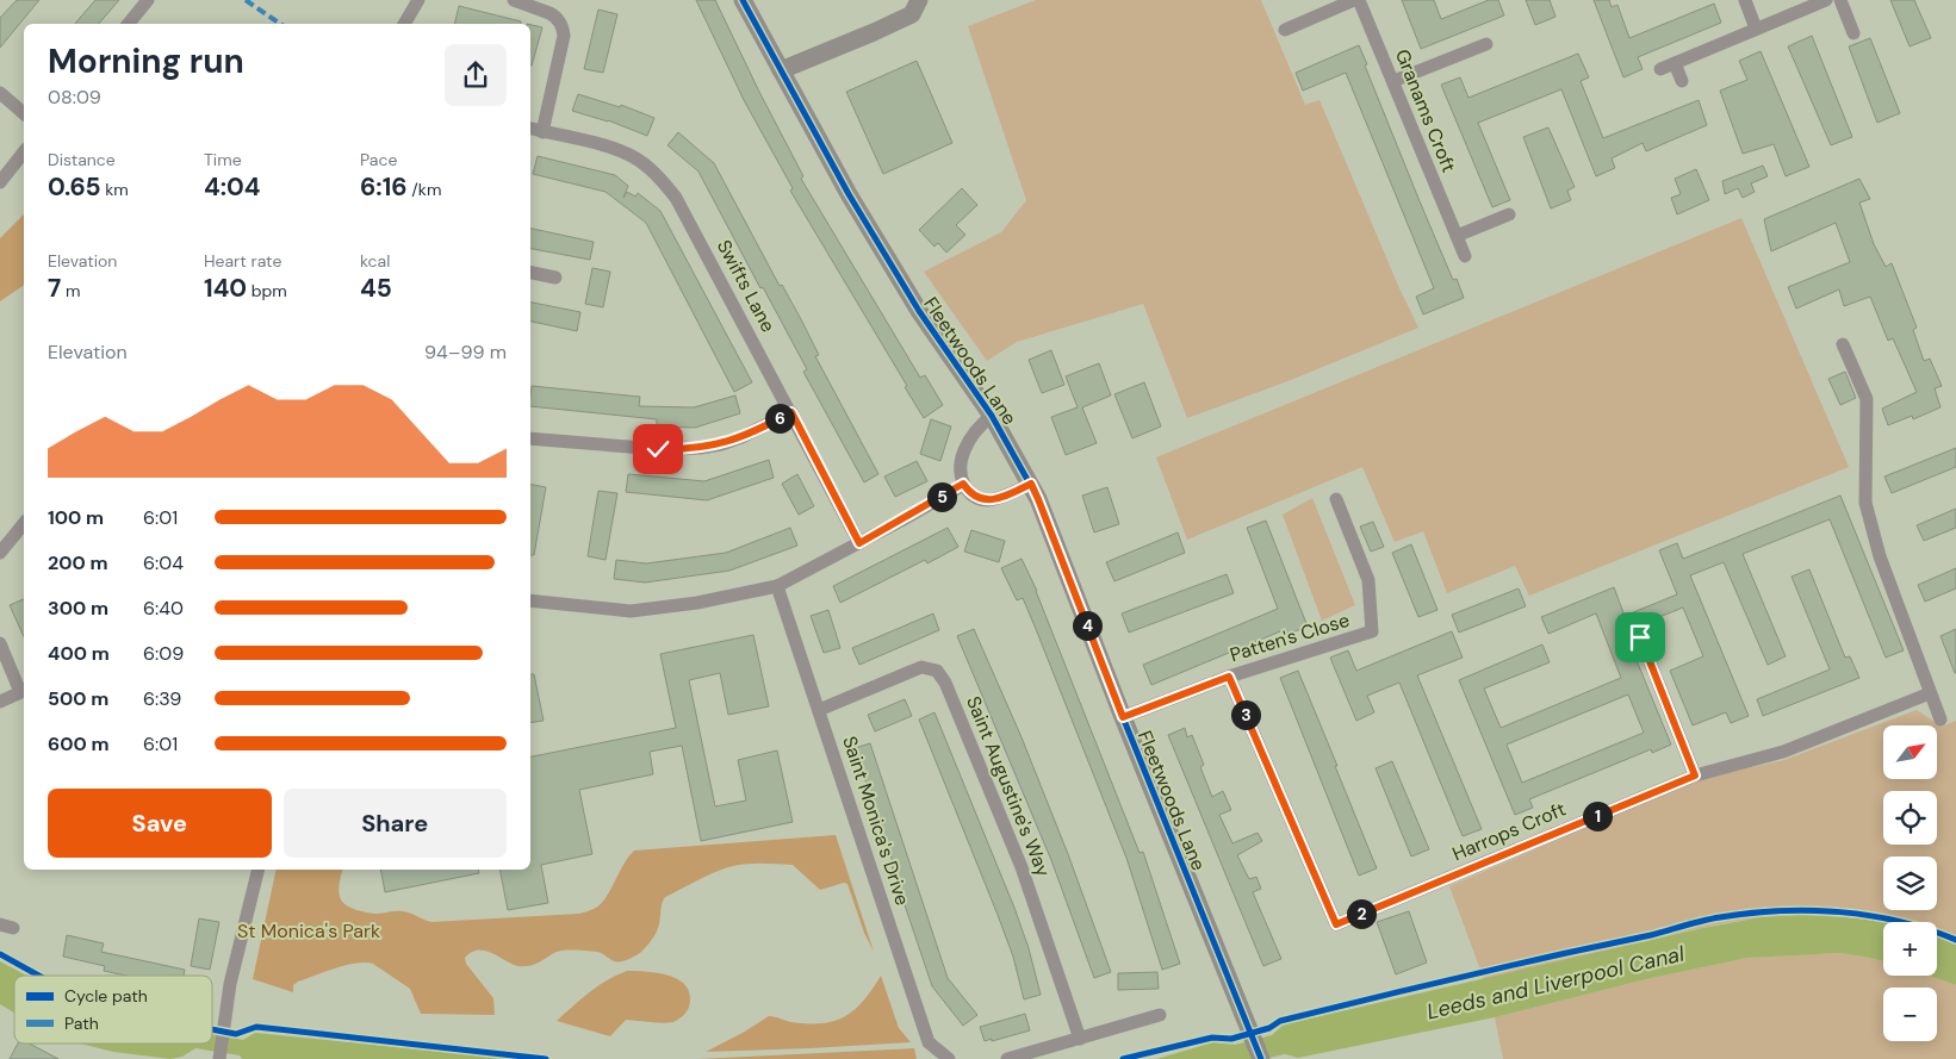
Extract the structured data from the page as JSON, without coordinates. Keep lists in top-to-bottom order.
{
  "streets": {
    "street": [
      "Granams Croft",
      "Swifts Lane",
      "Fleetwoods Lane",
      "Patten's Close",
      "Saint Augustine's Way",
      "Saint Monica's Drive",
      "Harrops Croft"
    ]
  },
  "crossings": [
    ["Fleetwoods Lane", "Patten's Close"],
    ["Patten's Close", "Harrops Croft"],
    ["Saint Augustine's Way", "Saint Monica's Drive"]
  ],
  "water": ["Leeds and Liverpool Canal"],
  "parks": ["St Monica's Park"],
  "legend": ["Cycle path", "Path"],
  "north": "top right",
  "page": {
    "heading": ["Morning run", "08:09"],
    "stats": [
      ["Distance", "0.65 km"],
      ["Time", "4:04"],
      ["Pace", "6:16 /km"],
      ["Elevation", "7 m"],
      ["Heart rate", "140 bpm"],
      ["kcal", "45"]
    ],
    "chart": ["Elevation", "94–99 m"],
    "pins": [
      "6",
      "5",
      "4",
      "3",
      "1",
      "2"
    ],
    "list": [
      {
        "name": "100 m",
        "note": "6:01"
      },
      {
        "name": "200 m",
        "note": "6:04"
      },
      {
        "name": "300 m",
        "note": "6:40"
      },
      {
        "name": "400 m",
        "note": "6:09"
      },
      {
        "name": "500 m",
        "note": "6:39"
      },
      {
        "name": "600 m",
        "note": "6:01"
      }
    ],
    "map_buttons": ["+", "−"],
    "buttons": ["Save", "Share"]
  }
}
